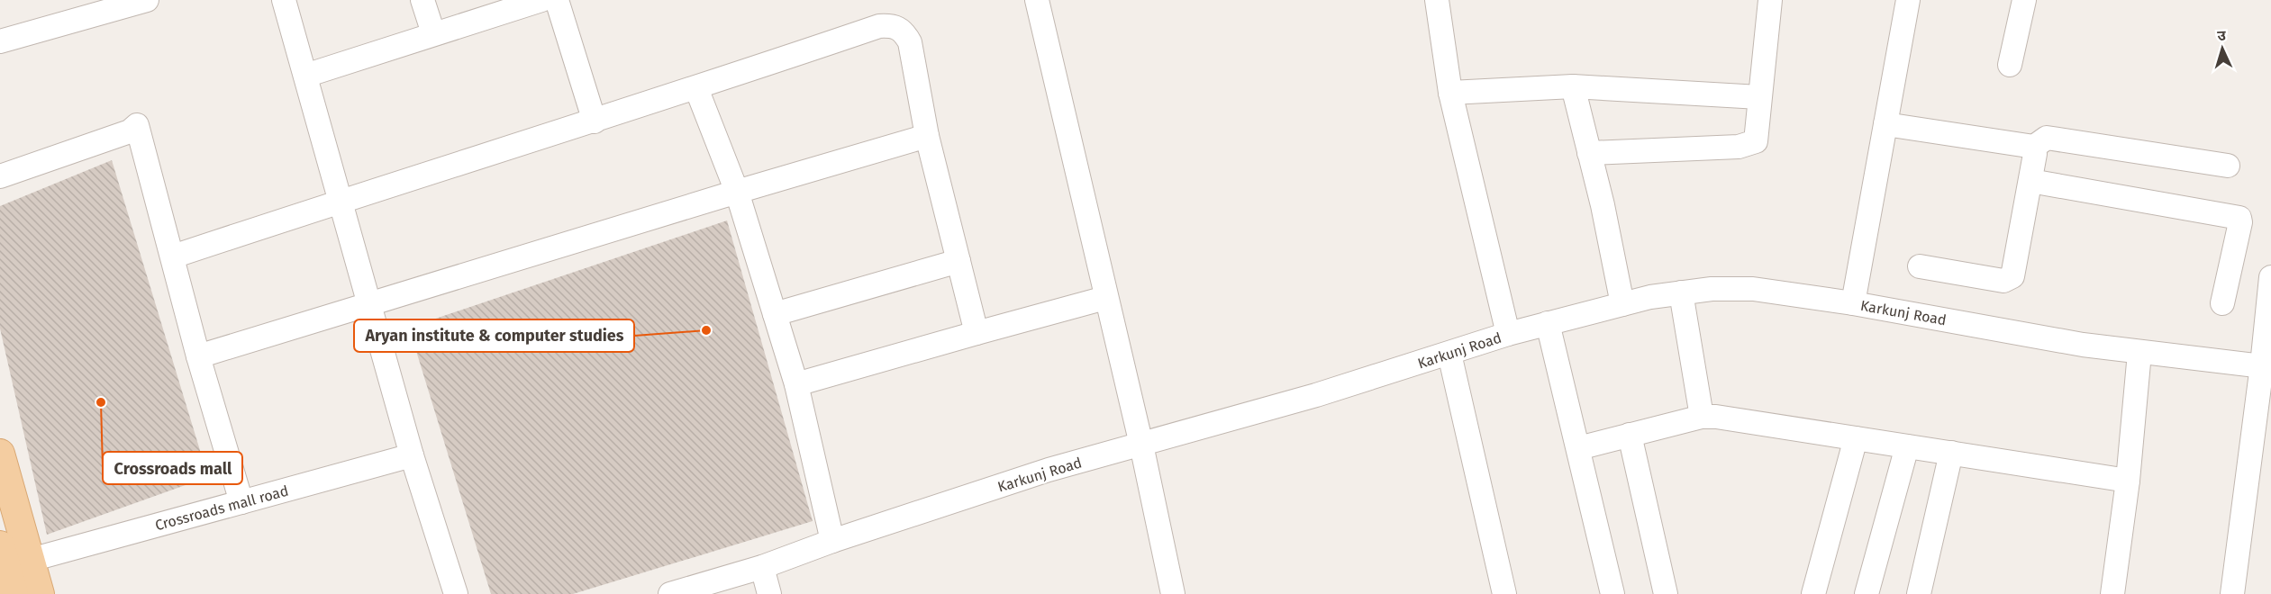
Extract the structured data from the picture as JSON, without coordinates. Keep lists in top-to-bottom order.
{
  "streets": {
    "street": ["Karkunj Road", "Crossroads mall road"]
  },
  "places": ["Aryan institute & computer studies", "Crossroads mall"],
  "north": "top"
}
